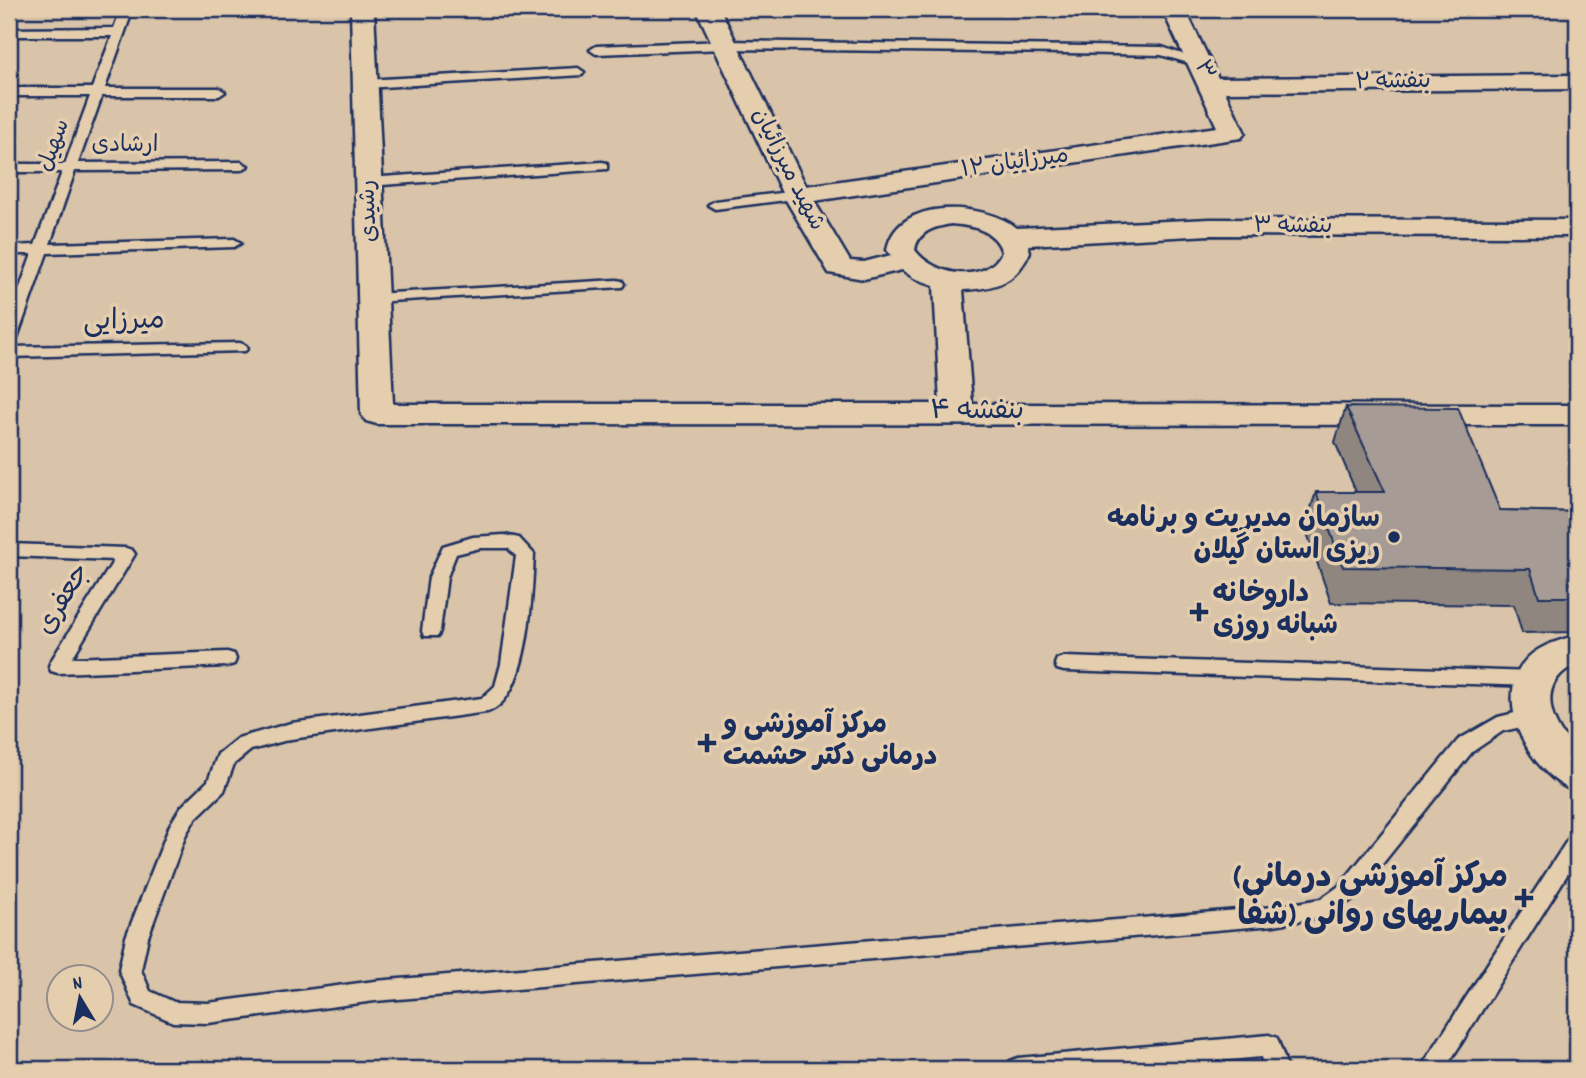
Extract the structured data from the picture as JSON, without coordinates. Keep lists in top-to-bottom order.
{
  "streets": {
    "street": [
      "۳",
      "بنفشه ۲",
      "میرزائیان ۱۲",
      "شهید میرزائیان",
      "رشیدی",
      "بنفشه ۳",
      "بنفشه ۴"
    ],
    "lane": [
      "سهیل",
      "ارشادی",
      "میرزایی",
      "جعفری"
    ]
  },
  "crossings": [
    ["۳", "بنفشه ۲"],
    ["۳", "میرزائیان ۱۲"],
    ["سهیل", "ارشادی"],
    ["میرزائیان ۱۲", "شهید میرزائیان"],
    ["شهید میرزائیان", "بنفشه ۳"],
    ["رشیدی", "بنفشه ۴"]
  ],
  "places": {
    "other": ["سازمان مدیریت و برنامه ریزی استان گیلان"],
    "health": ["داروخانه شبانه روزی", "مرکز آموزشی و ‌درمانی دکتر حشمت", "(مرکز آموزشی درمانی بیماریهای روانی (شفا"]
  },
  "north": "top"
}
